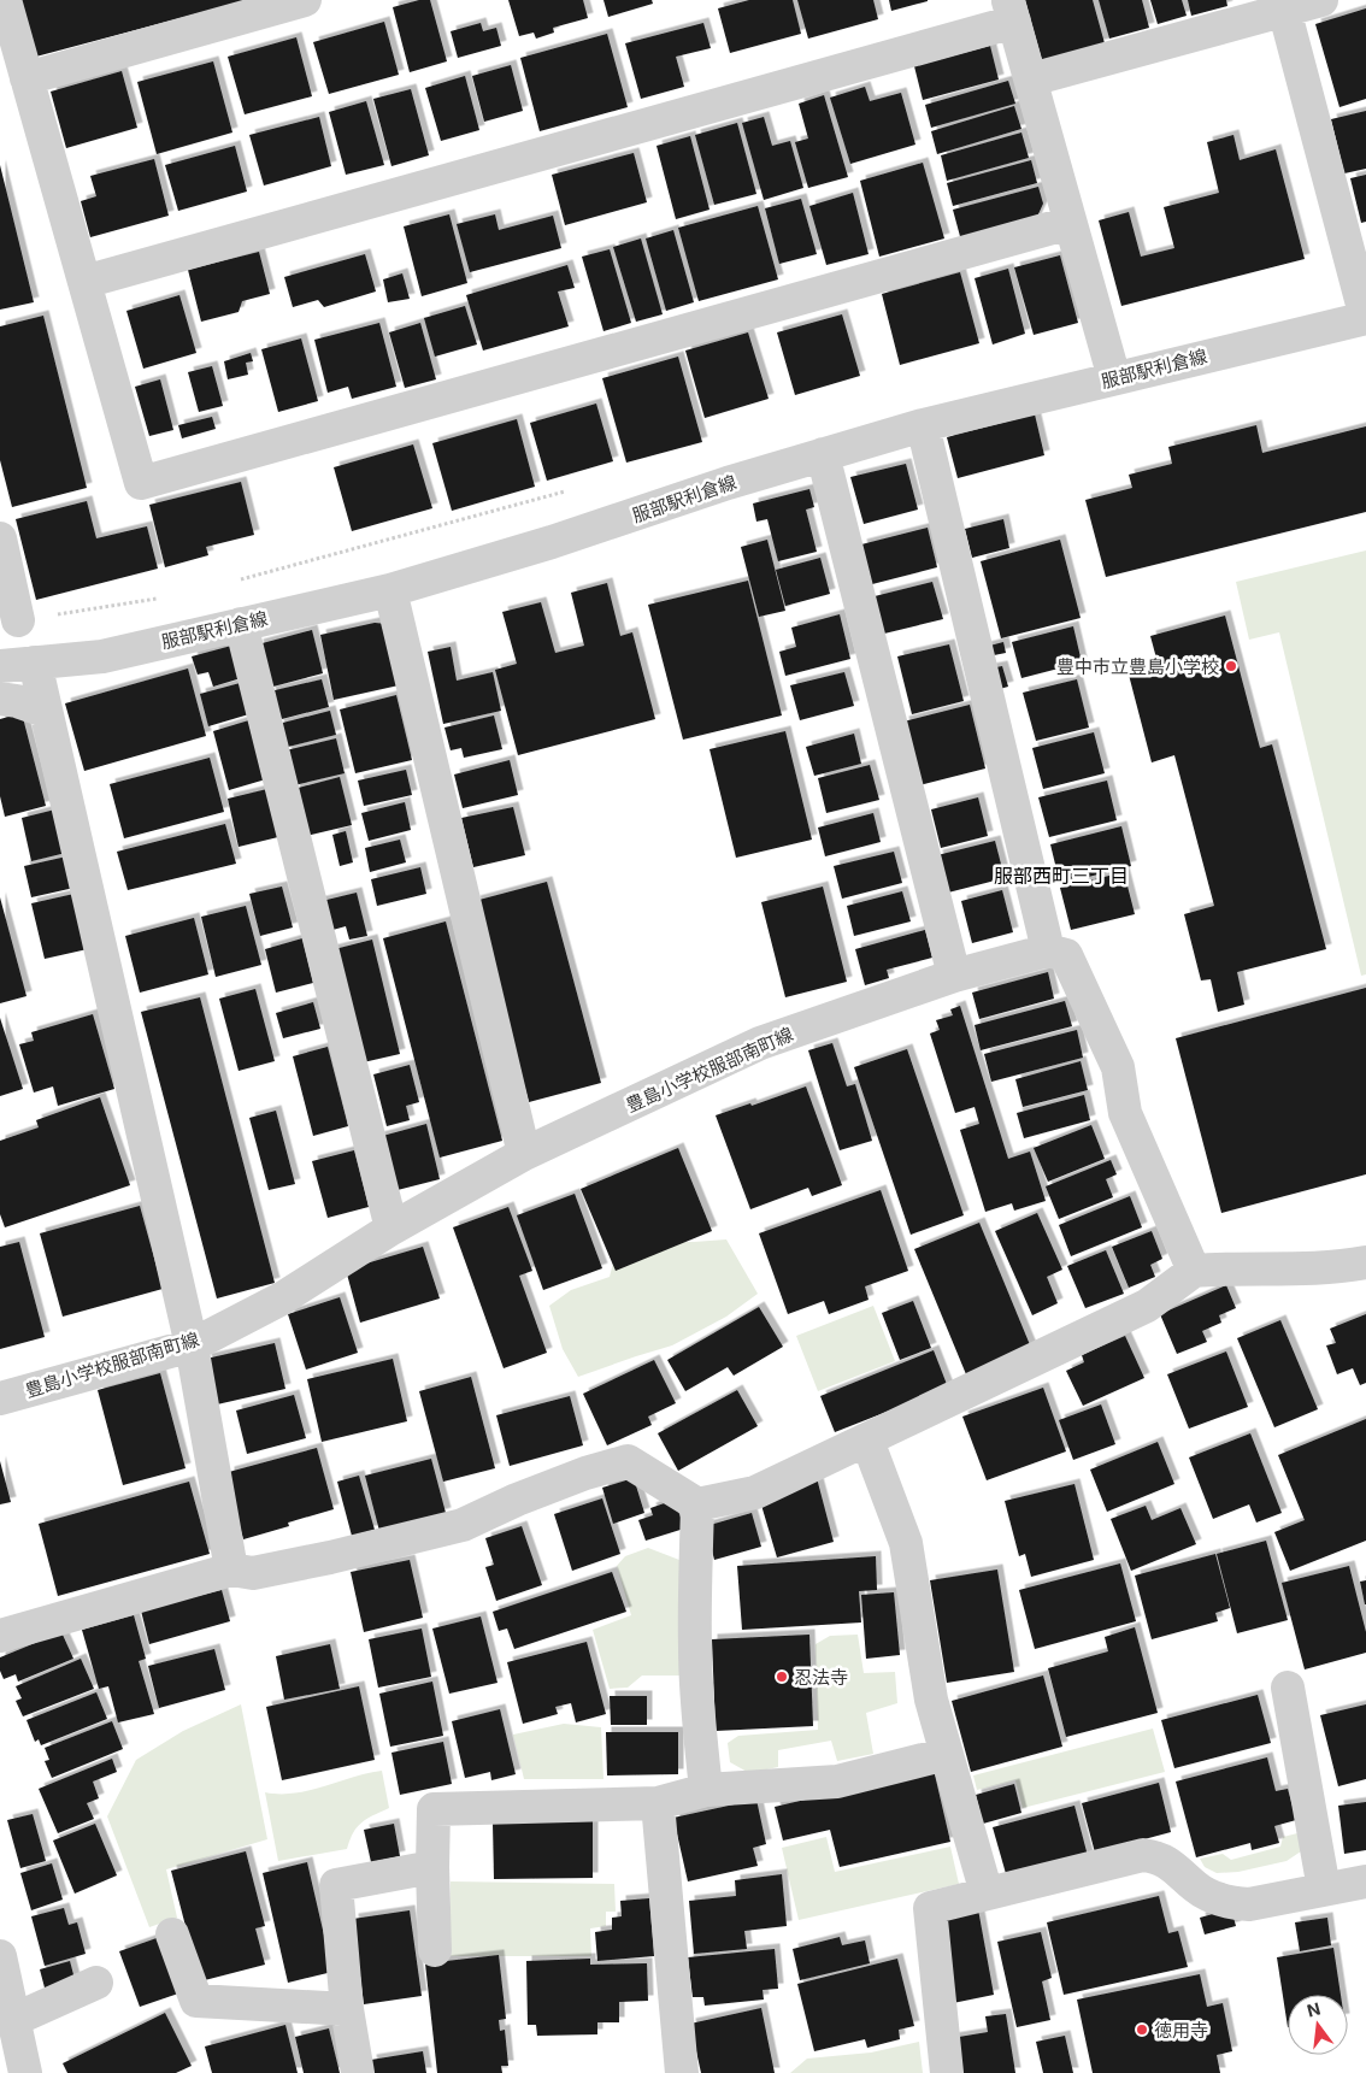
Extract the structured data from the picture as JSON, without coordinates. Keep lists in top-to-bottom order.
{
  "streets": {
    "street": ["服部駅利倉線", "豊島小学校服部南町線"]
  },
  "districts": ["服部西町三丁目"],
  "places": ["豊中市立豊島小学校", "忍法寺", "徳用寺"],
  "north": "top"
}
